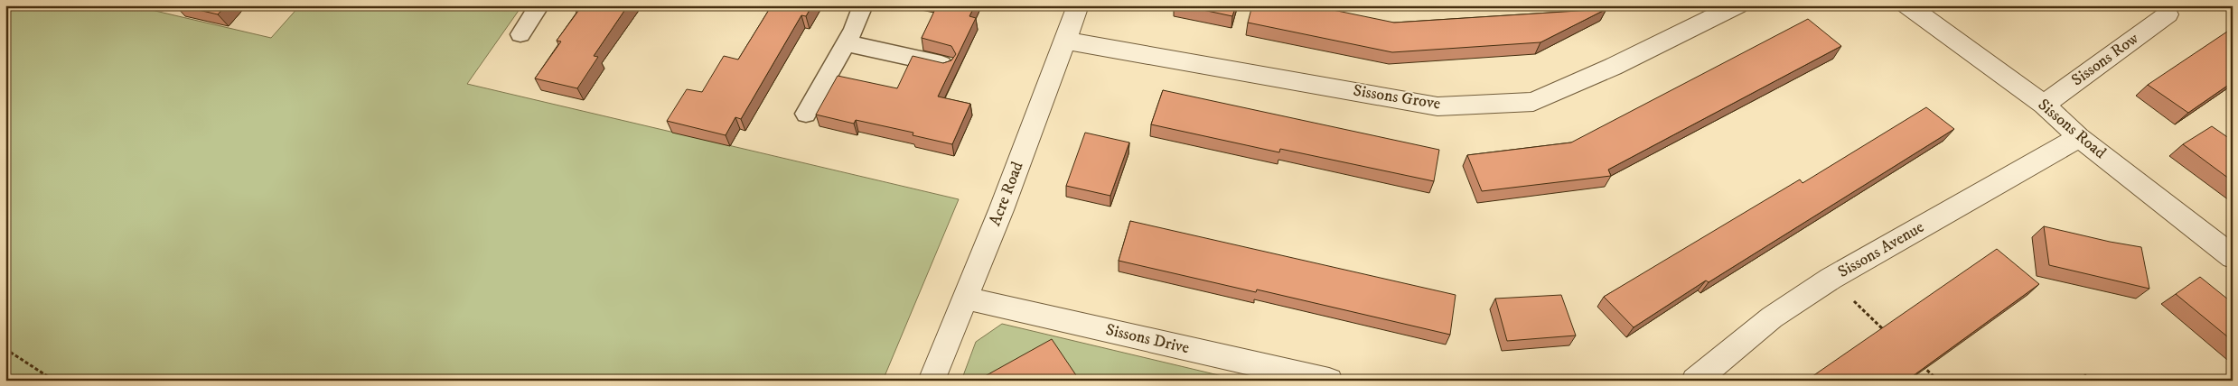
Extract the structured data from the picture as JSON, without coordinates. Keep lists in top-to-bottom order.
{
  "streets": {
    "street": [
      "Sissons Row",
      "Sissons Grove",
      "Sissons Road",
      "Acre Road",
      "Sissons Avenue",
      "Sissons Drive"
    ]
  },
  "crossings": [
    ["Sissons Row", "Sissons Road"],
    ["Sissons Grove", "Acre Road"],
    ["Sissons Road", "Sissons Avenue"],
    ["Acre Road", "Sissons Drive"]
  ]
}
